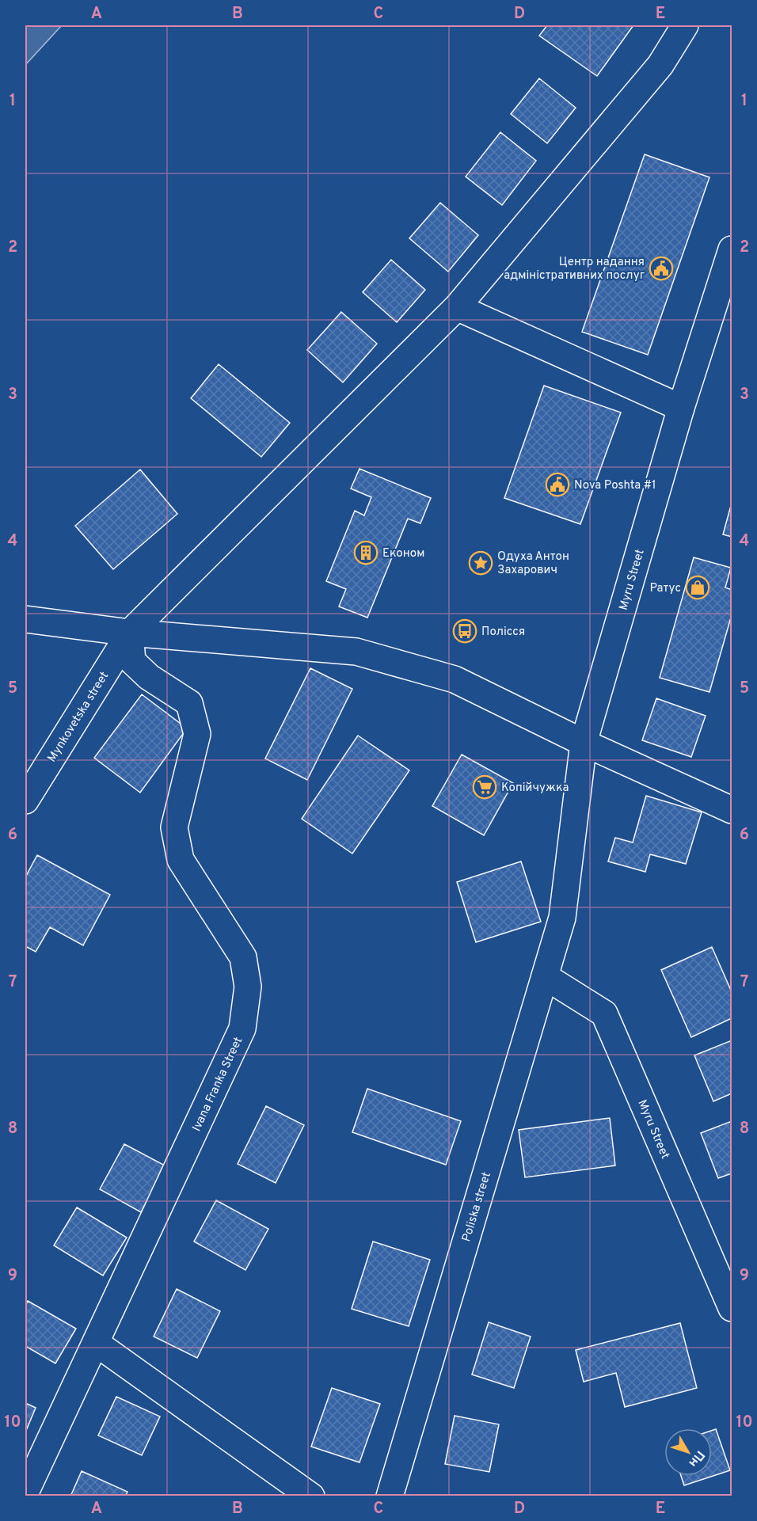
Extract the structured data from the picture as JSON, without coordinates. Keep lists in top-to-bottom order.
{
  "streets": {
    "street": [
      "Myru Street",
      "Mynkovetska street",
      "Ivana Franka Street",
      "Poliska street"
    ]
  },
  "crossings": [
    ["Myru Street", "Poliska street"],
    ["Mynkovetska street", "Ivana Franka Street"]
  ],
  "places": {
    "public building": ["Центр надання адміністративних послуг", "Nova Poshta #1"],
    "building": ["Економ"],
    "place": ["Одуха Антон Захарович"],
    "shop": ["Ратус"],
    "bus stop": ["Полісся"],
    "supermarket": ["Копійчужка"]
  },
  "north": "bottom right",
  "grid": {
    "columns": [
      "A",
      "B",
      "C",
      "D",
      "E"
    ],
    "rows": [
      "1",
      "2",
      "3",
      "4",
      "5",
      "6",
      "7",
      "8",
      "9",
      "10"
    ]
  }
}
